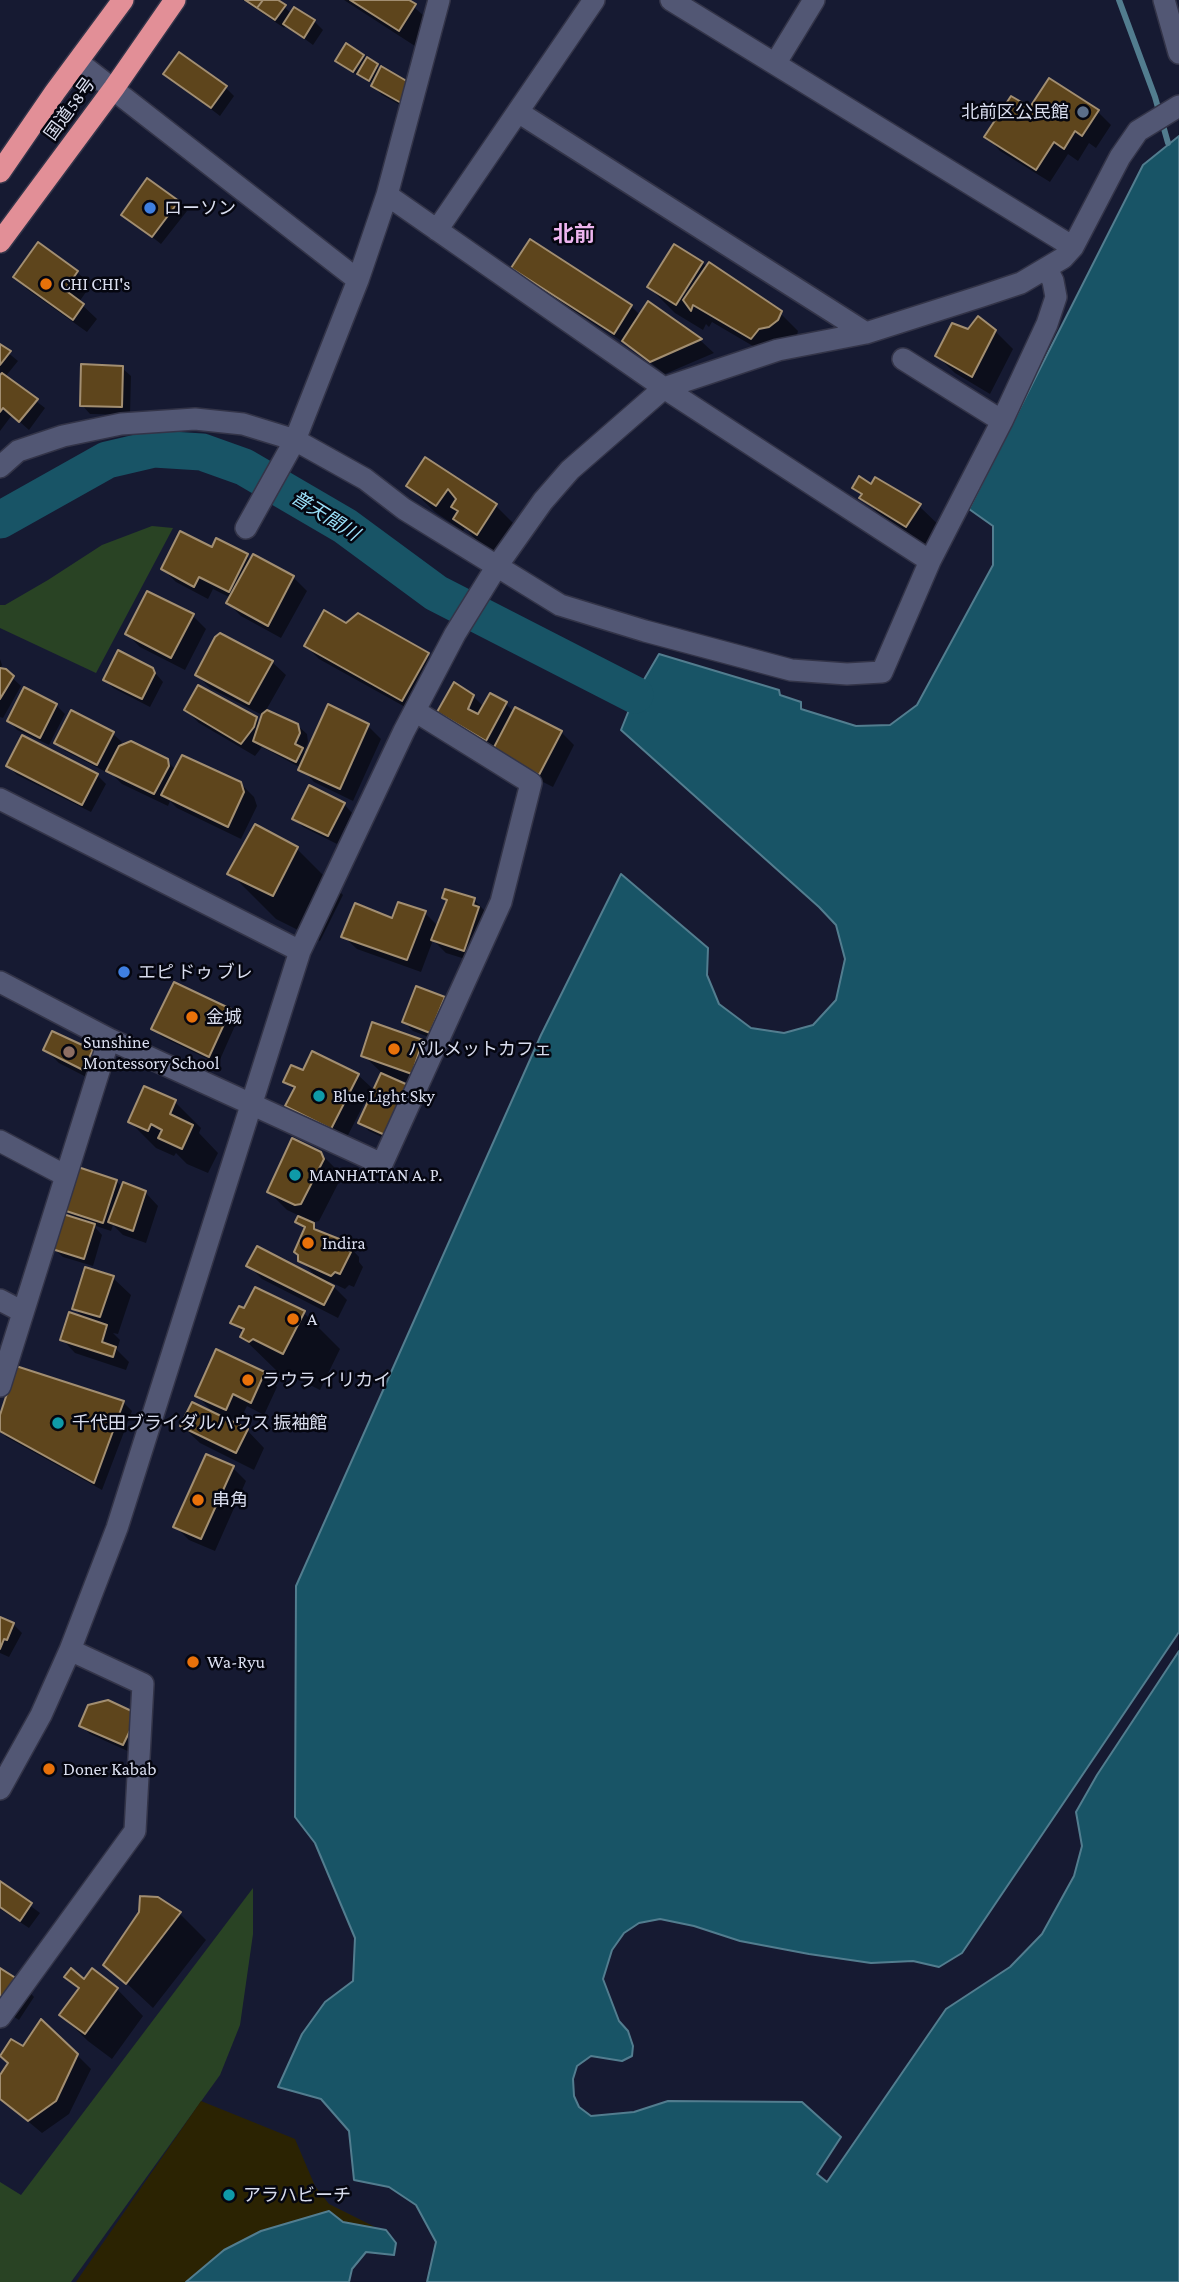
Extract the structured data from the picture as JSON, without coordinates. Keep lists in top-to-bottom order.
{
  "streets": {
    "highway": ["国道58号"]
  },
  "districts": ["北前"],
  "water": ["普天間川"],
  "places": [
    "北前区公民館",
    "ローソン",
    "CHI CHI's",
    "エピ ドゥ ブレ",
    "金城",
    "パルメットカフェ",
    "Sunshine Montessory School",
    "Blue Light Sky",
    "MANHATTAN A. P.",
    "Indira",
    "A",
    "ラウラ イリカイ",
    "千代田ブライダルハウス 振袖館",
    "串角",
    "Wa-Ryu",
    "Doner Kabab",
    "アラハビーチ"
  ]
}
